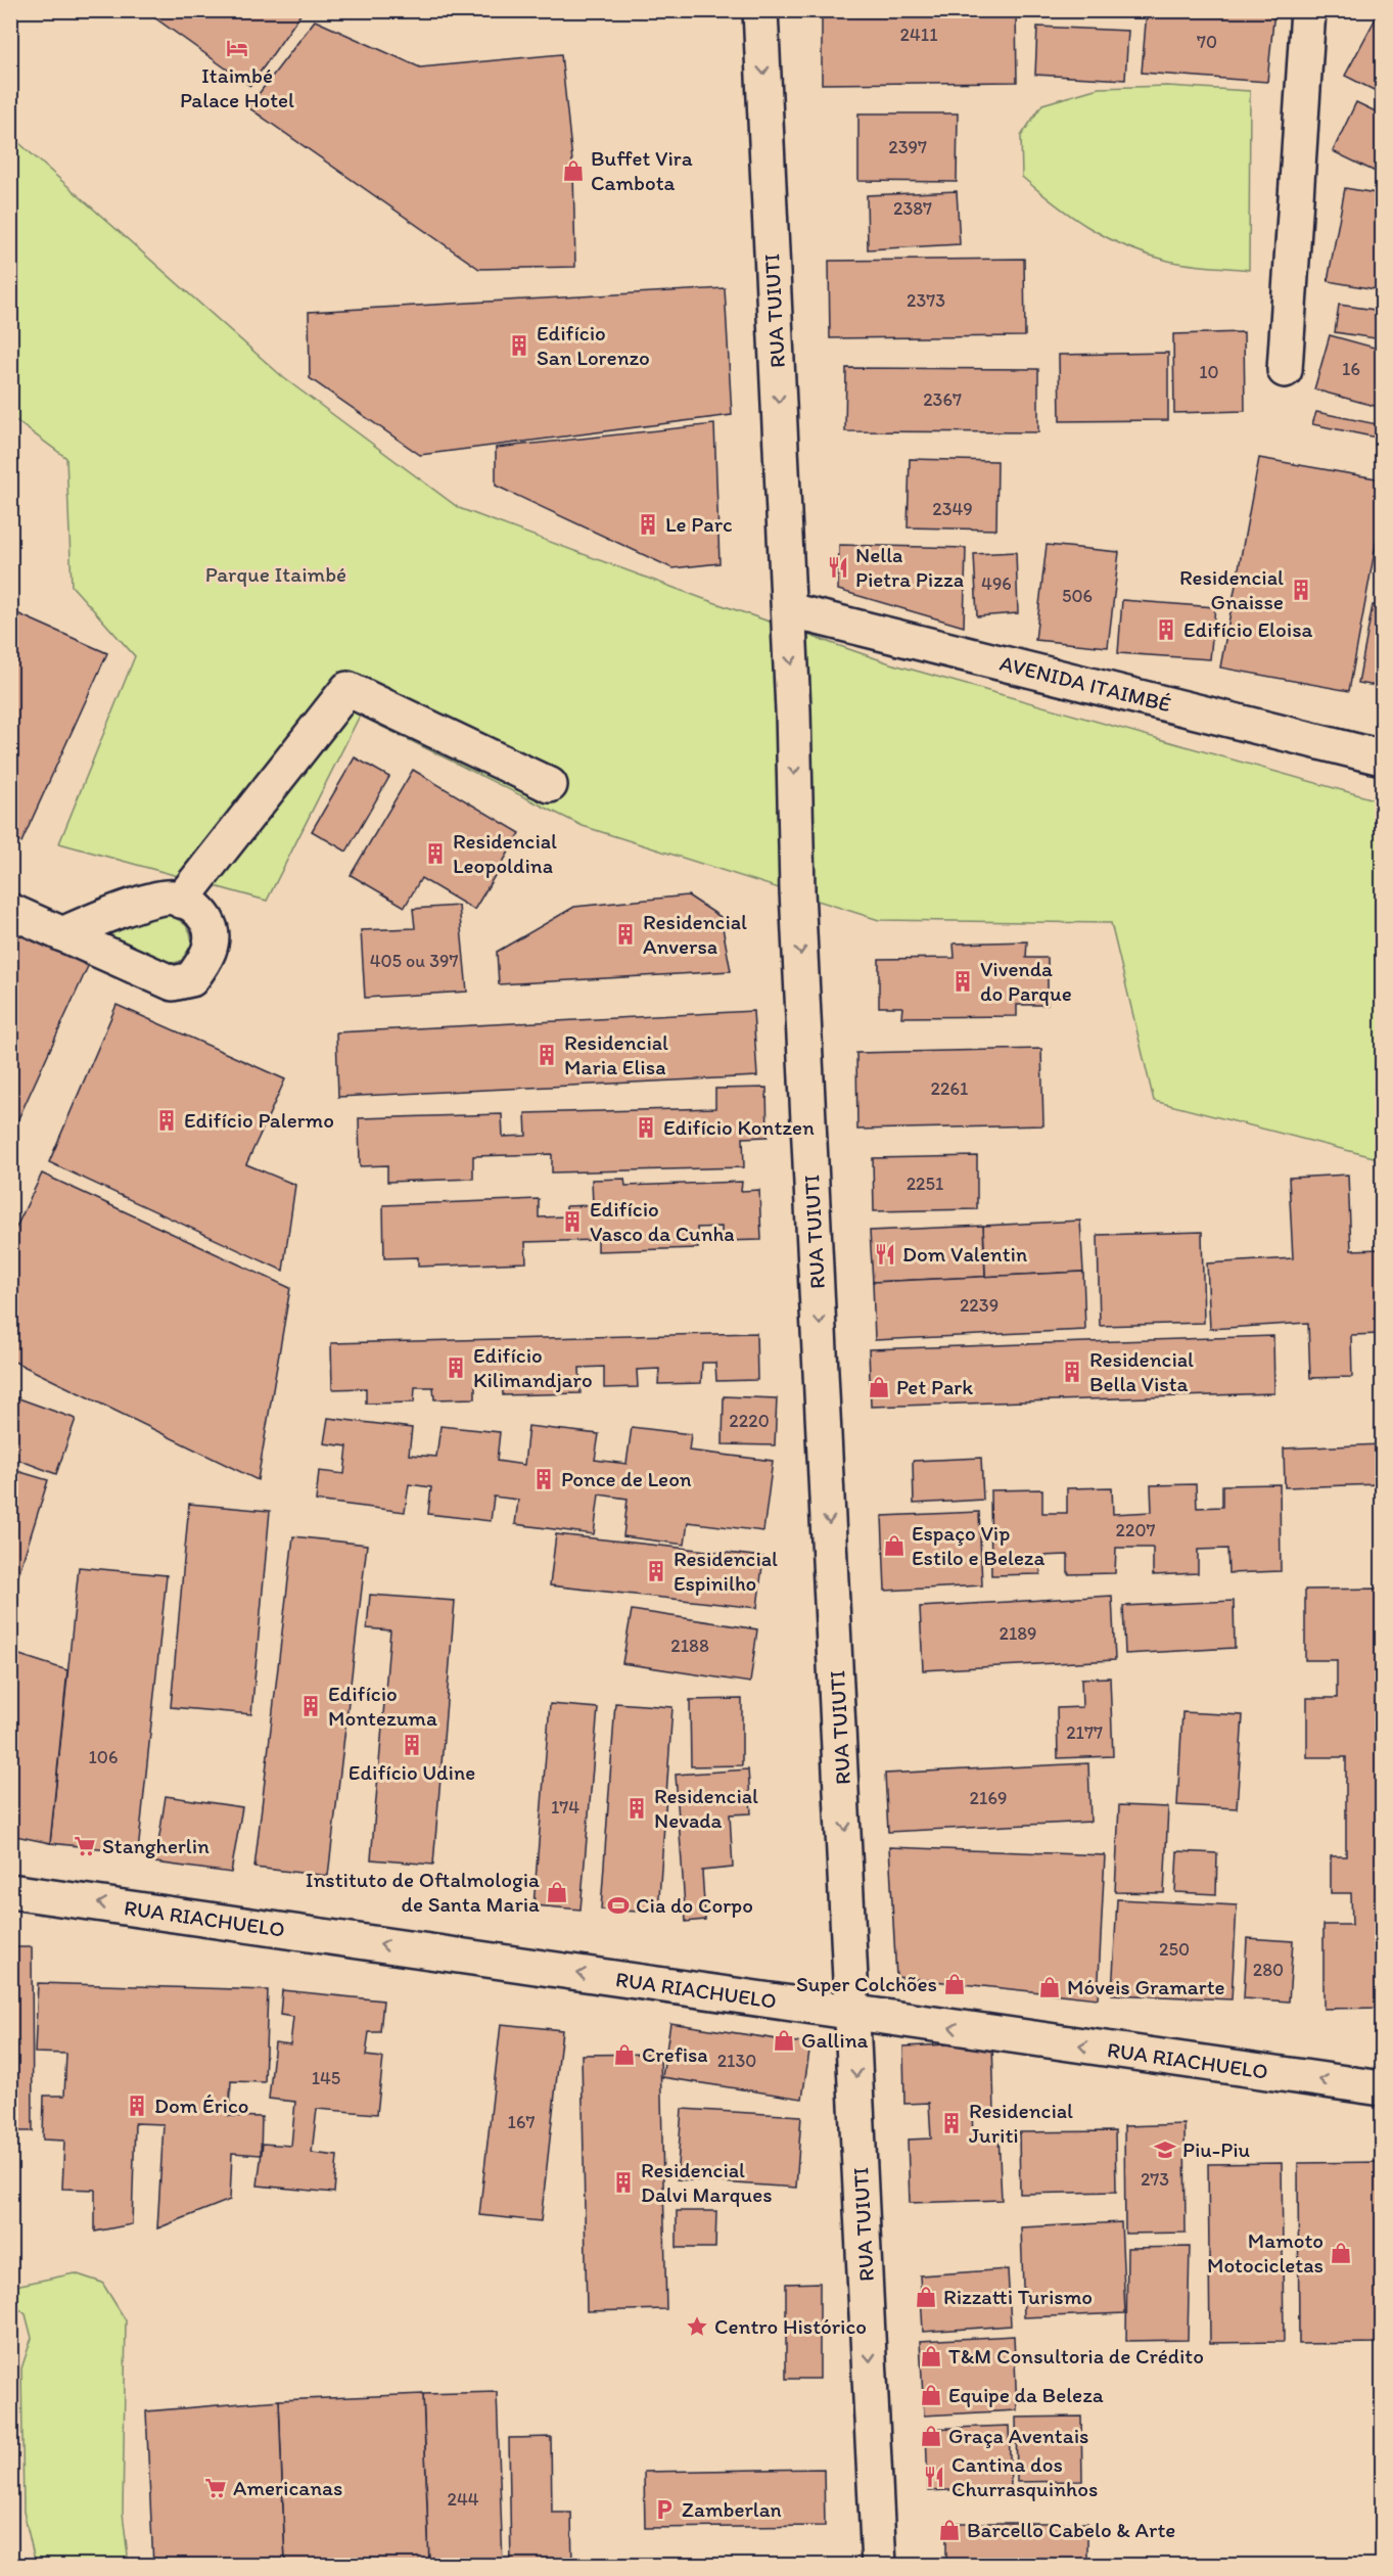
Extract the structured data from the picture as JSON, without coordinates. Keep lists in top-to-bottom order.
{
  "streets": {
    "street": ["RUA TUIUTI", "AVENIDA ITAIMBÉ", "RUA RIACHUELO"]
  },
  "crossings": [
    ["RUA TUIUTI", "AVENIDA ITAIMBÉ"],
    ["RUA TUIUTI", "RUA RIACHUELO"]
  ],
  "one_way": ["RUA TUIUTI", "RUA RIACHUELO"],
  "parks": ["Parque Itaimbé"],
  "places": {
    "hotel": ["Itaimbé Palace Hotel"],
    "shop": [
      "Buffet Vira Cambota",
      "Pet Park",
      "Espaço Vip Estilo e Beleza",
      "Instituto de Oftalmologia de Santa Maria",
      "Super Colchões",
      "Móveis Gramarte",
      "Gallina",
      "Crefisa",
      "Mamoto Motocicletas",
      "Rizzatti Turismo",
      "T&M Consultoria de Crédito",
      "Equipe da Beleza",
      "Graça Aventais",
      "Barcello Cabelo & Arte"
    ],
    "building": [
      "Edifício San Lorenzo",
      "Le Parc",
      "Residencial Gnaisse",
      "Edifício Eloisa",
      "Residencial Leopoldina",
      "Residencial Anversa",
      "Vivenda do Parque",
      "Residencial Maria Elisa",
      "Edifício Palermo",
      "Edifício Kontzen",
      "Edifício Vasco da Cunha",
      "Edifício Kilimandjaro",
      "Residencial Bella Vista",
      "Ponce de Leon",
      "Residencial Espinilho",
      "Edifício Montezuma",
      "Edifício Udine",
      "Residencial Nevada",
      "Dom Érico",
      "Residencial Juriti",
      "Residencial Dalvi Marques"
    ],
    "restaurant": ["Nella Pietra Pizza", "Dom Valentin", "Cantina dos Churrasquinhos"],
    "supermarket": ["Stangherlin", "Americanas"],
    "sports": ["Cia do Corpo"],
    "school or university": ["Piu-Piu"],
    "place": ["Centro Histórico"],
    "parking": ["Zamberlan"]
  },
  "house_numbers": [
    "2411",
    "70",
    "2397",
    "2387",
    "2373",
    "16",
    "10",
    "2367",
    "2349",
    "496",
    "506",
    "405 ou 397",
    "2261",
    "2251",
    "2239",
    "2220",
    "2207",
    "2189",
    "2188",
    "2177",
    "106",
    "2169",
    "174",
    "250",
    "280",
    "2130",
    "145",
    "167",
    "273",
    "244"
  ]
}
